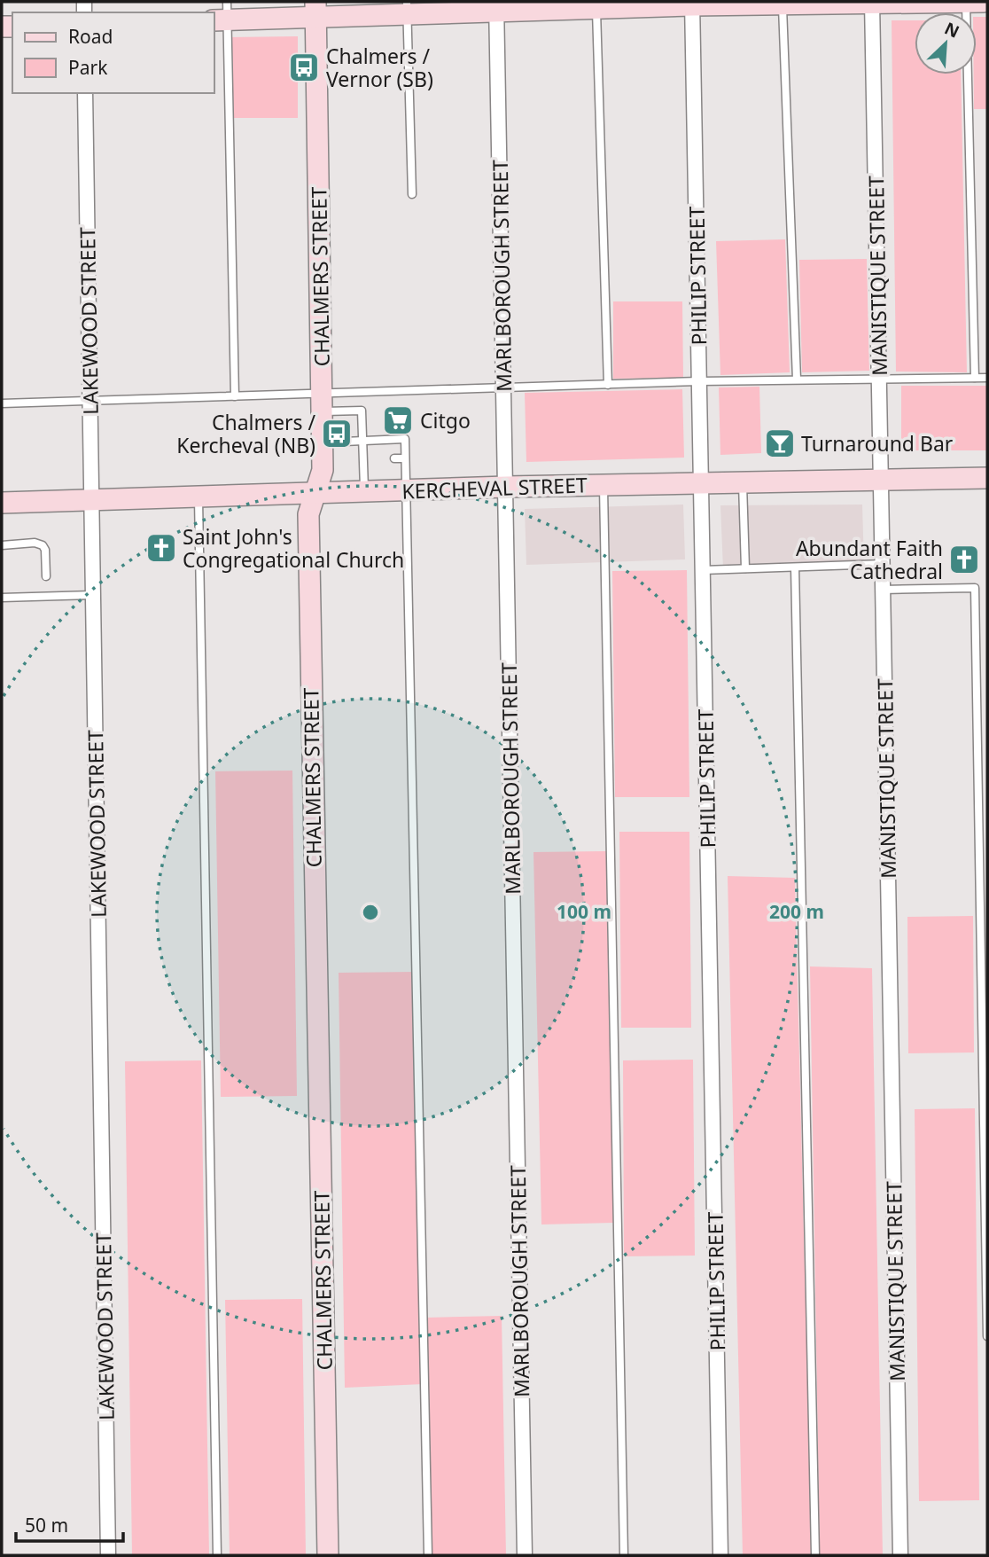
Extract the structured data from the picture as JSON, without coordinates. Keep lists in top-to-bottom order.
{
  "streets": {
    "street": [
      "MARLBOROUGH STREET",
      "PHILIP STREET",
      "MANISTIQUE STREET",
      "CHALMERS STREET",
      "LAKEWOOD STREET",
      "KERCHEVAL STREET"
    ]
  },
  "crossings": [
    ["MARLBOROUGH STREET", "KERCHEVAL STREET"],
    ["PHILIP STREET", "KERCHEVAL STREET"],
    ["MANISTIQUE STREET", "KERCHEVAL STREET"],
    ["CHALMERS STREET", "KERCHEVAL STREET"],
    ["LAKEWOOD STREET", "KERCHEVAL STREET"]
  ],
  "places": {
    "bus stop": ["Chalmers / Vernor (SB)", "Chalmers / Kercheval (NB)"],
    "supermarket": ["Citgo"],
    "bar": ["Turnaround Bar"],
    "church": ["Saint John's Congregational Church", "Abundant Faith Cathedral"]
  },
  "legend": ["Road", "Park"],
  "scale_bar": "50 m",
  "north": "top right",
  "rings": ["100 m", "200 m"]
}
